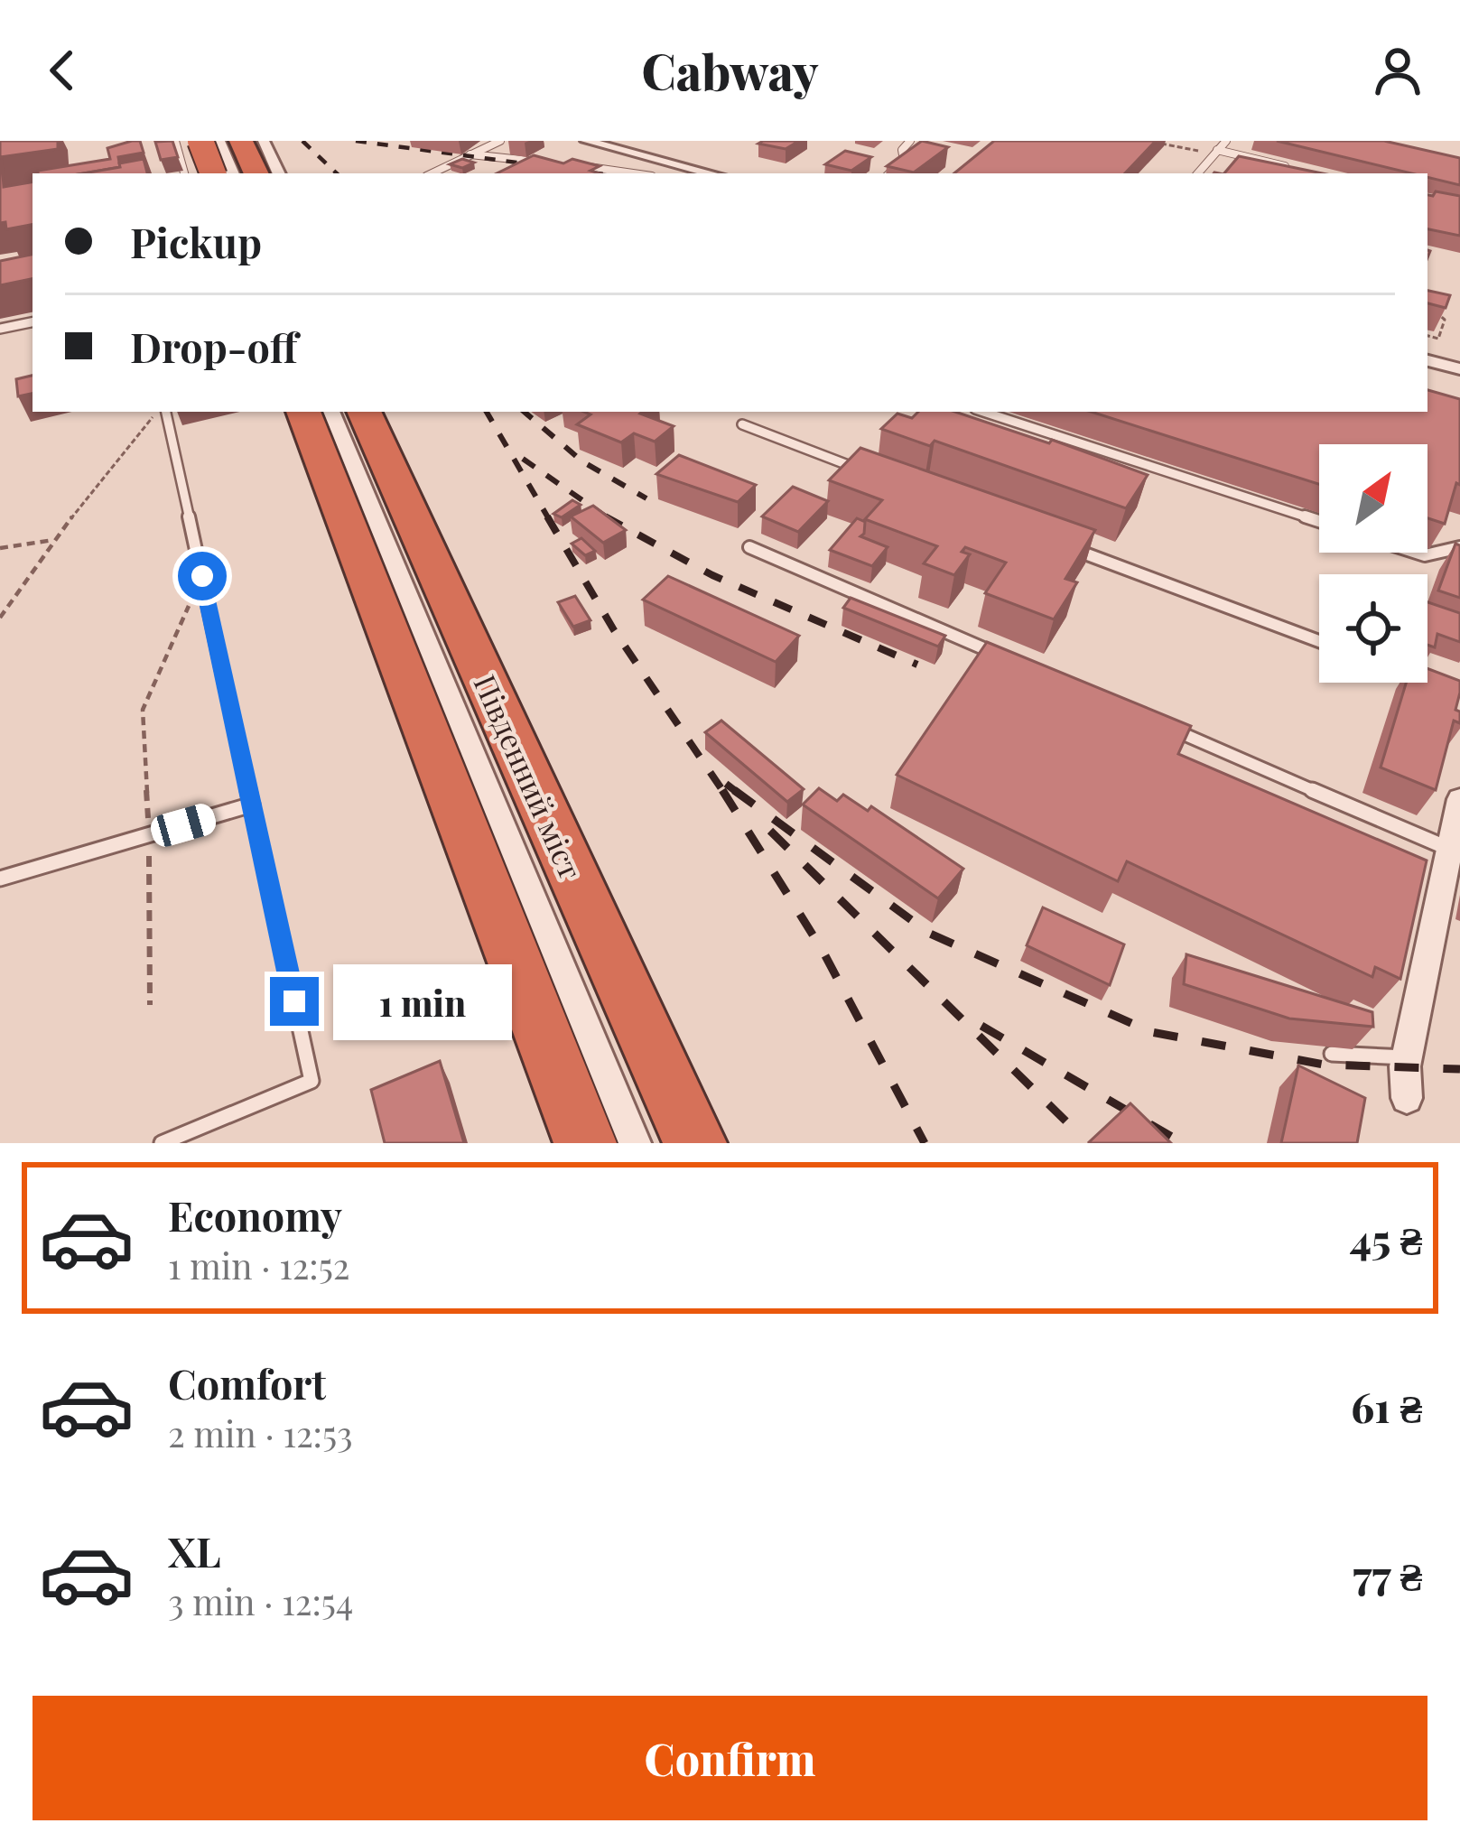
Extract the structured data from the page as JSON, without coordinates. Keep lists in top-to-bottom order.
{
  "streets": {
    "highway": ["Південний міст"]
  },
  "north": "top right",
  "page": {
    "header": "Cabway",
    "banner": ["Pickup", "Drop-off"],
    "bubble": "1 min",
    "list": [
      {
        "name": "Economy",
        "note": "1 min · 12:52",
        "value": "45 ₴"
      },
      {
        "name": "Comfort",
        "note": "2 min · 12:53",
        "value": "61 ₴"
      },
      {
        "name": "XL",
        "note": "3 min · 12:54",
        "value": "77 ₴"
      }
    ],
    "buttons": "Confirm"
  }
}
